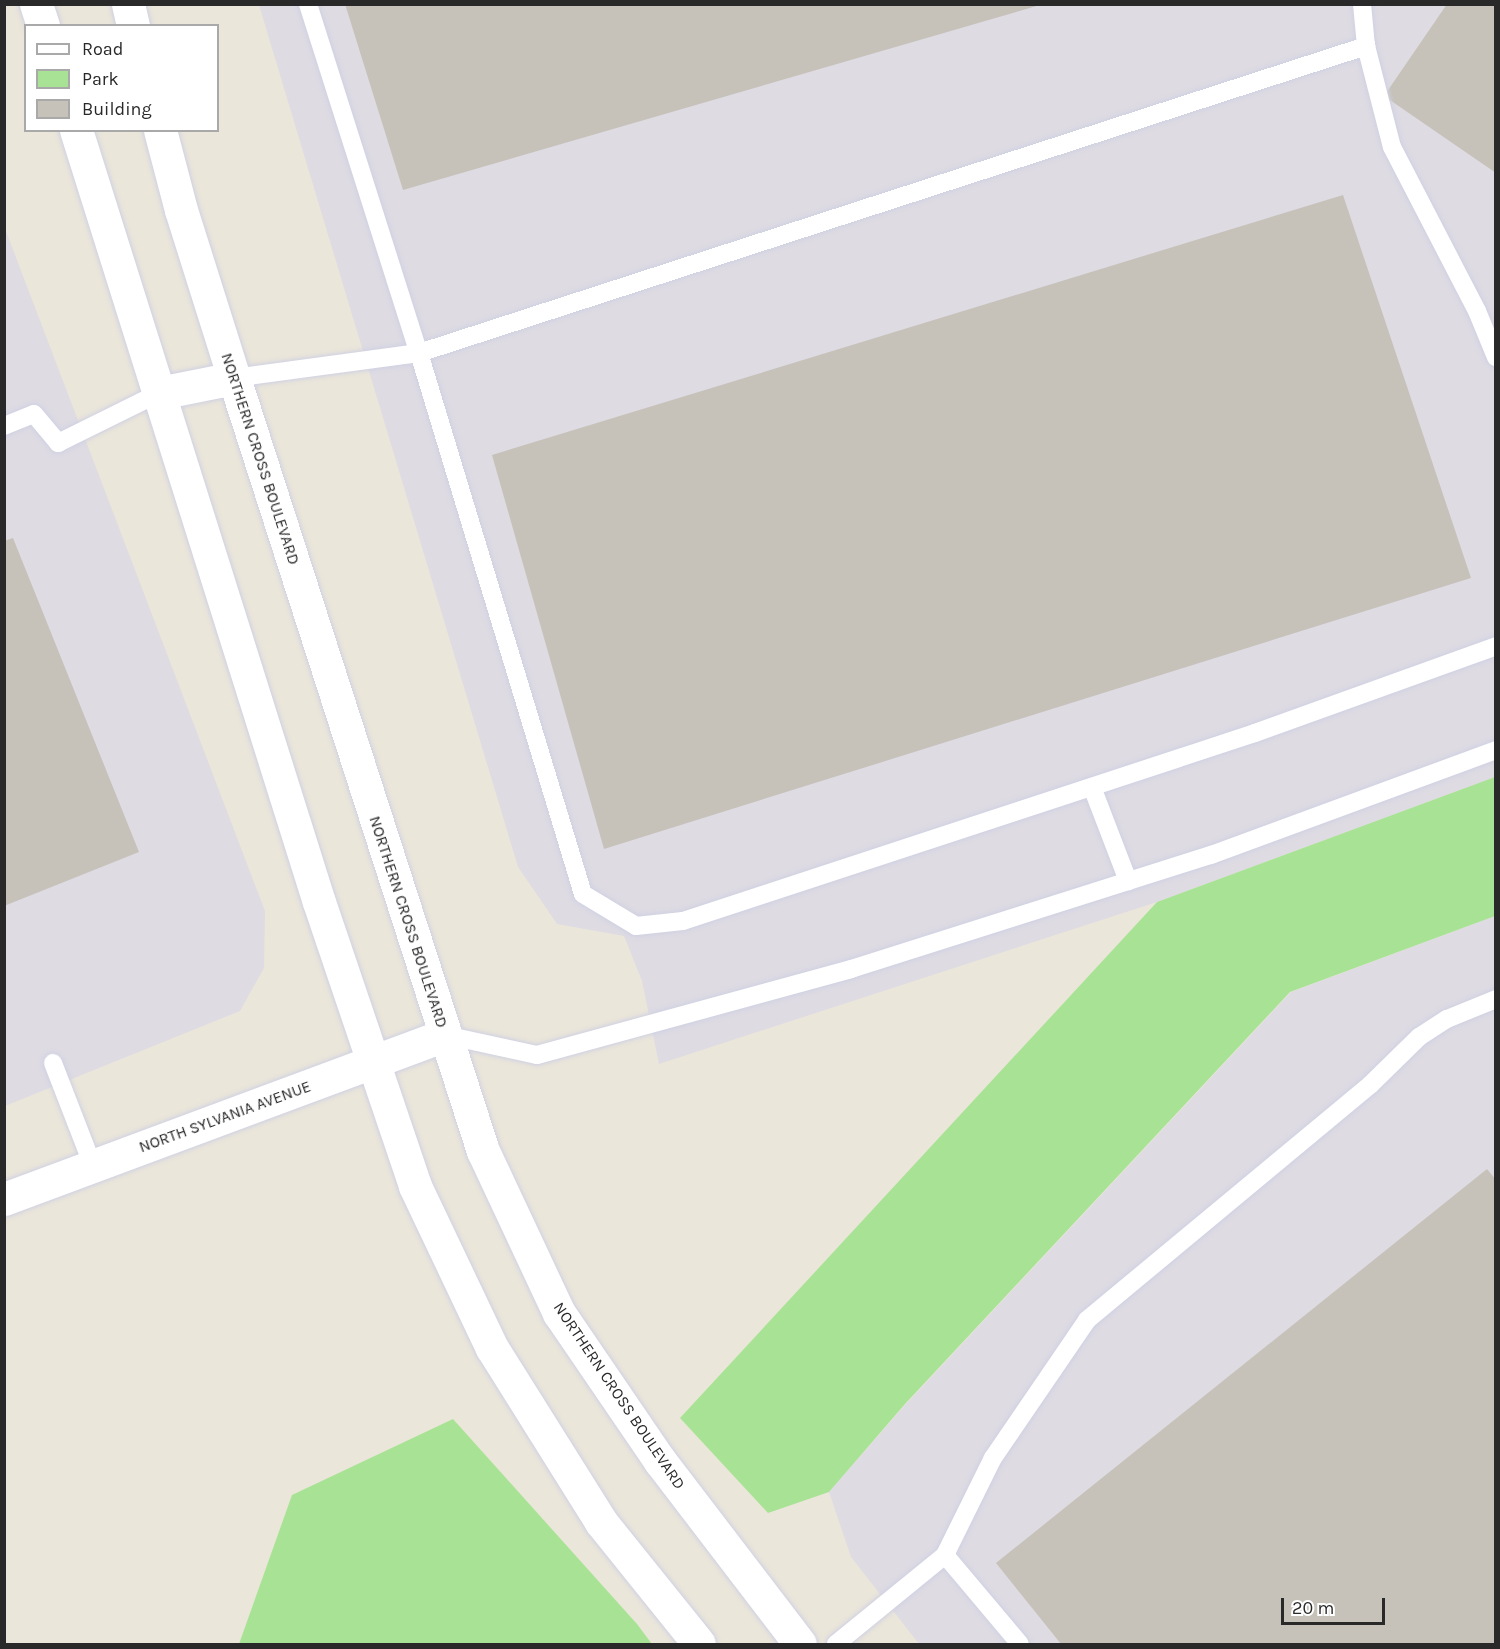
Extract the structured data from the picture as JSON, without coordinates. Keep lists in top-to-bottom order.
{
  "streets": {
    "street": ["NORTHERN CROSS BOULEVARD", "NORTH SYLVANIA AVENUE"]
  },
  "crossings": [
    ["NORTHERN CROSS BOULEVARD", "NORTH SYLVANIA AVENUE"]
  ],
  "legend": ["Road", "Park", "Building"],
  "scale_bar": "20 m"
}
